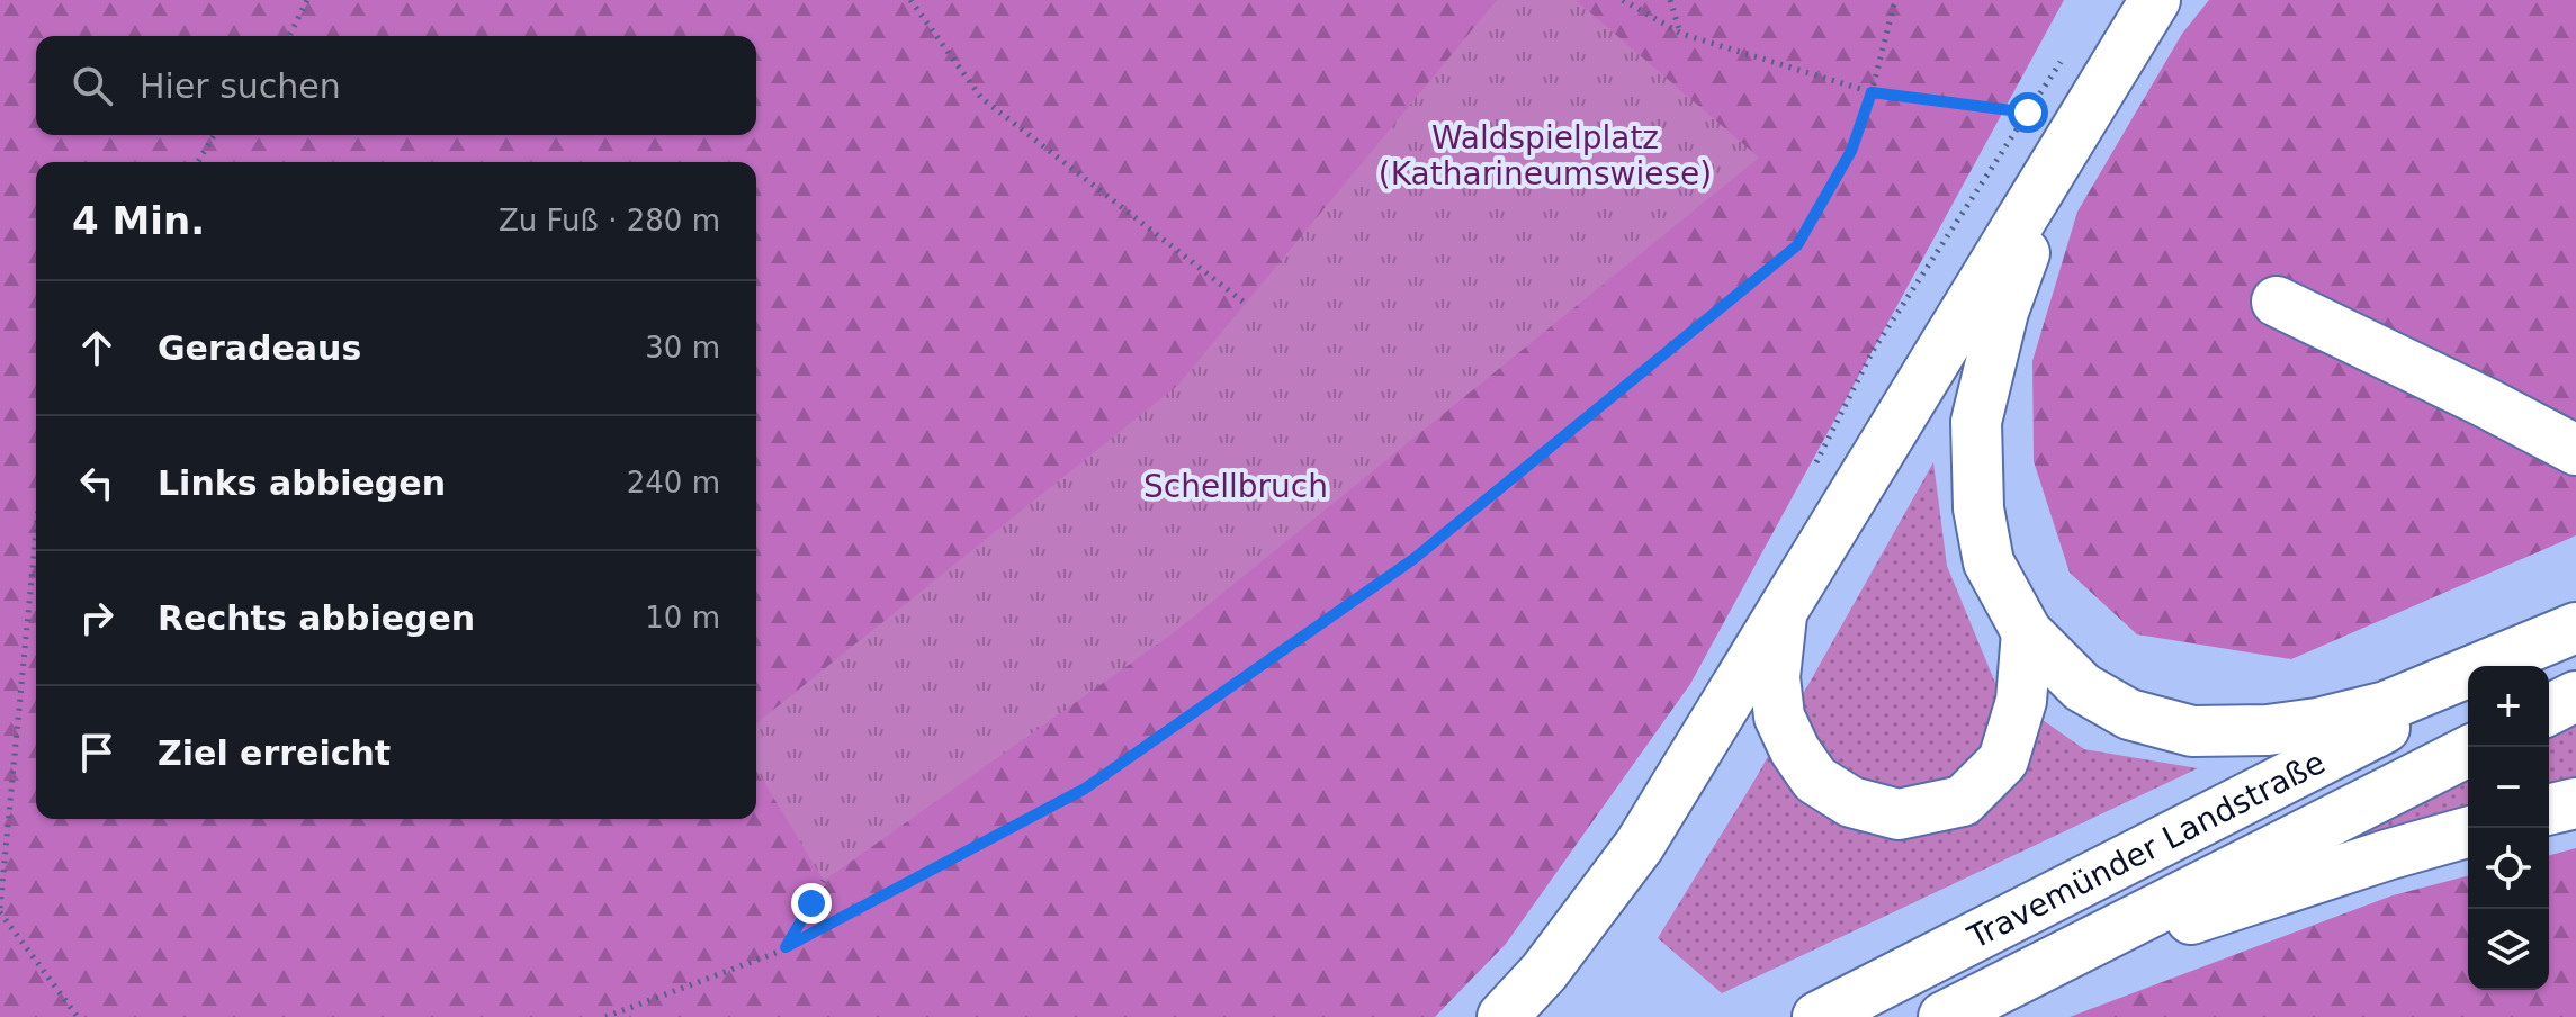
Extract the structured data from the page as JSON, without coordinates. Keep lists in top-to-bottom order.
{
  "streets": {
    "main road": ["Travemünder Landstraße"]
  },
  "parks": ["Waldspielplatz (Katharineumswiese)", "Schellbruch"],
  "page": {
    "search": "Hier suchen",
    "heading": ["4 Min.", "Zu Fuß · 280 m"],
    "list": [
      ["Geradeaus", "30 m"],
      ["Links abbiegen", "240 m"],
      ["Rechts abbiegen", "10 m"],
      "Ziel erreicht"
    ],
    "map_buttons": ["+", "−"]
  }
}
